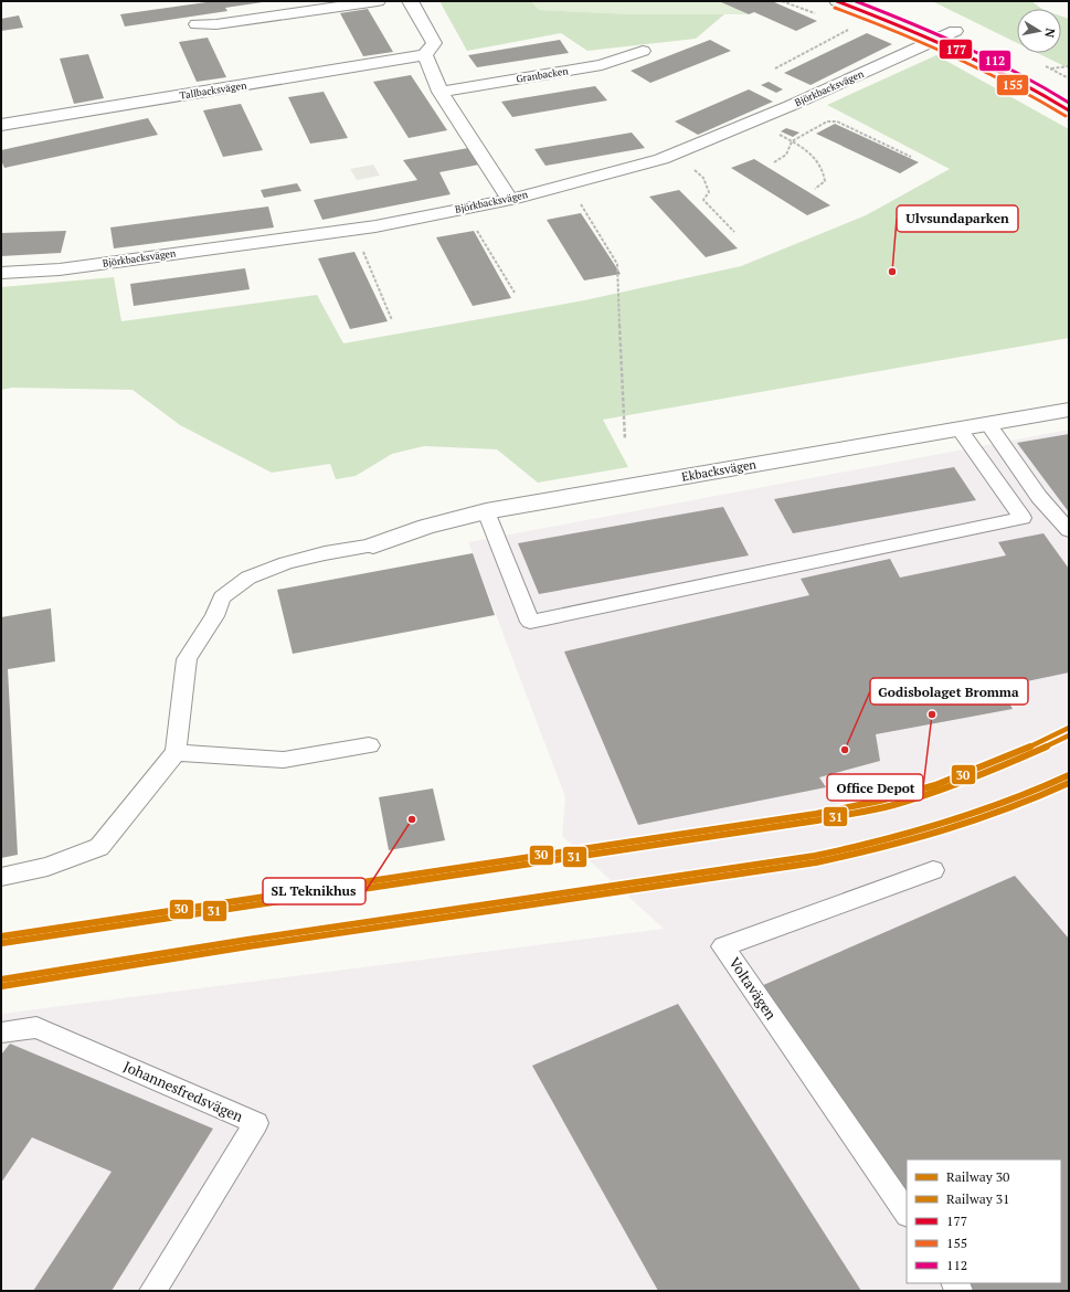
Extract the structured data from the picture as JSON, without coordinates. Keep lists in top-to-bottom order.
{
  "streets": {
    "street": [
      "Granbacken",
      "Björkbacksvägen",
      "Tallbacksvägen",
      "Ekbacksvägen"
    ],
    "lane": ["Voltavägen", "Johannesfredsvägen"]
  },
  "places": [
    "Ulvsundaparken",
    "Office Depot",
    "Godisbolaget Bromma",
    "SL Teknikhus"
  ],
  "lines": [
    "transit line 177",
    "transit line 112",
    "transit line 155",
    "rail line 30",
    "rail line 31"
  ],
  "legend": [
    "Railway 30",
    "Railway 31",
    "177",
    "155",
    "112"
  ],
  "north": "right"
}
